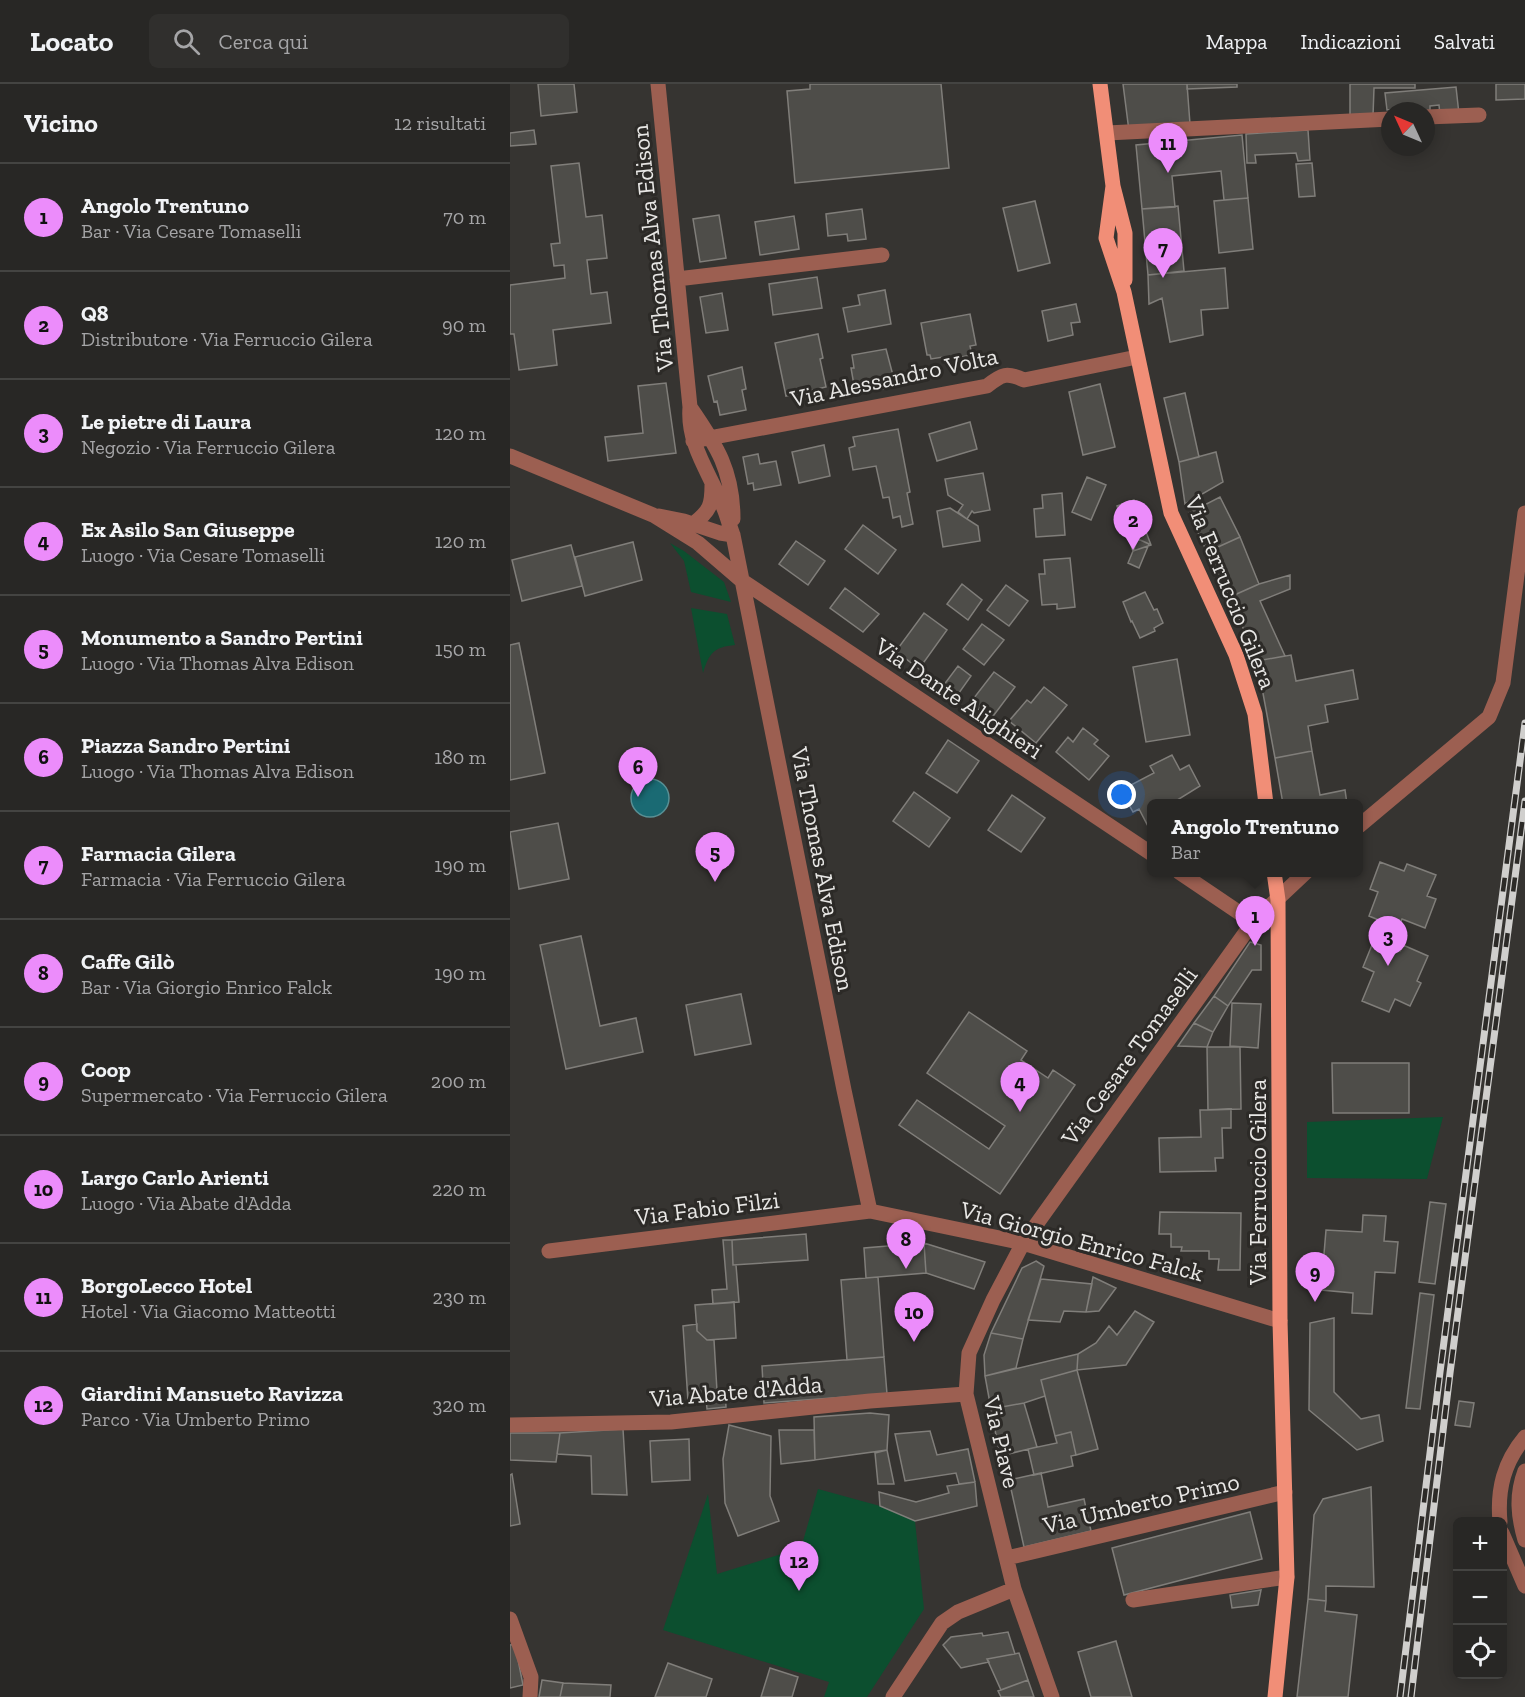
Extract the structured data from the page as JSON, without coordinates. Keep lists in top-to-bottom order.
{
  "streets": {
    "main road": ["Via Ferruccio Gilera"],
    "street": [
      "Via Thomas Alva Edison",
      "Via Alessandro Volta",
      "Via Dante Alighieri",
      "Via Cesare Tomaselli",
      "Via Fabio Filzi",
      "Via Giorgio Enrico Falck",
      "Via Abate d'Adda",
      "Via Piave",
      "Via Umberto Primo"
    ]
  },
  "crossings": [
    ["Via Thomas Alva Edison", "Via Alessandro Volta"],
    ["Via Thomas Alva Edison", "Via Dante Alighieri"],
    ["Via Thomas Alva Edison", "Via Fabio Filzi"],
    ["Via Thomas Alva Edison", "Via Giorgio Enrico Falck"],
    ["Via Alessandro Volta", "Via Ferruccio Gilera"],
    ["Via Ferruccio Gilera", "Via Cesare Tomaselli"],
    ["Via Ferruccio Gilera", "Via Giorgio Enrico Falck"],
    ["Via Ferruccio Gilera", "Via Umberto Primo"],
    ["Via Cesare Tomaselli", "Via Giorgio Enrico Falck"],
    ["Via Cesare Tomaselli", "Via Piave"],
    ["Via Fabio Filzi", "Via Giorgio Enrico Falck"],
    ["Via Giorgio Enrico Falck", "Via Piave"],
    ["Via Abate d'Adda", "Via Piave"],
    ["Via Piave", "Via Umberto Primo"]
  ],
  "north": "top left",
  "page": {
    "header": "Locato",
    "search": "Cerca qui",
    "nav": ["Mappa", "Indicazioni", "Salvati"],
    "heading": ["Vicino", "12 risultati"],
    "pins": [
      "11",
      "7",
      "2",
      "6",
      "5",
      "1",
      "3",
      "4",
      "8",
      "9",
      "10",
      "12"
    ],
    "list": [
      {
        "mark": "1",
        "name": "Angolo Trentuno",
        "note": "Bar · Via Cesare Tomaselli",
        "value": "70 m"
      },
      {
        "mark": "2",
        "name": "Q8",
        "note": "Distributore · Via Ferruccio Gilera",
        "value": "90 m"
      },
      {
        "mark": "3",
        "name": "Le pietre di Laura",
        "note": "Negozio · Via Ferruccio Gilera",
        "value": "120 m"
      },
      {
        "mark": "4",
        "name": "Ex Asilo San Giuseppe",
        "note": "Luogo · Via Cesare Tomaselli",
        "value": "120 m"
      },
      {
        "mark": "5",
        "name": "Monumento a Sandro Pertini",
        "note": "Luogo · Via Thomas Alva Edison",
        "value": "150 m"
      },
      {
        "mark": "6",
        "name": "Piazza Sandro Pertini",
        "note": "Luogo · Via Thomas Alva Edison",
        "value": "180 m"
      },
      {
        "mark": "7",
        "name": "Farmacia Gilera",
        "note": "Farmacia · Via Ferruccio Gilera",
        "value": "190 m"
      },
      {
        "mark": "8",
        "name": "Caffe Gilò",
        "note": "Bar · Via Giorgio Enrico Falck",
        "value": "190 m"
      },
      {
        "mark": "9",
        "name": "Coop",
        "note": "Supermercato · Via Ferruccio Gilera",
        "value": "200 m"
      },
      {
        "mark": "10",
        "name": "Largo Carlo Arienti",
        "note": "Luogo · Via Abate d'Adda",
        "value": "220 m"
      },
      {
        "mark": "11",
        "name": "BorgoLecco Hotel",
        "note": "Hotel · Via Giacomo Matteotti",
        "value": "230 m"
      },
      {
        "mark": "12",
        "name": "Giardini Mansueto Ravizza",
        "note": "Parco · Via Umberto Primo",
        "value": "320 m"
      }
    ],
    "popup": ["Angolo Trentuno", "Bar"],
    "map_buttons": ["+", "−"]
  }
}
